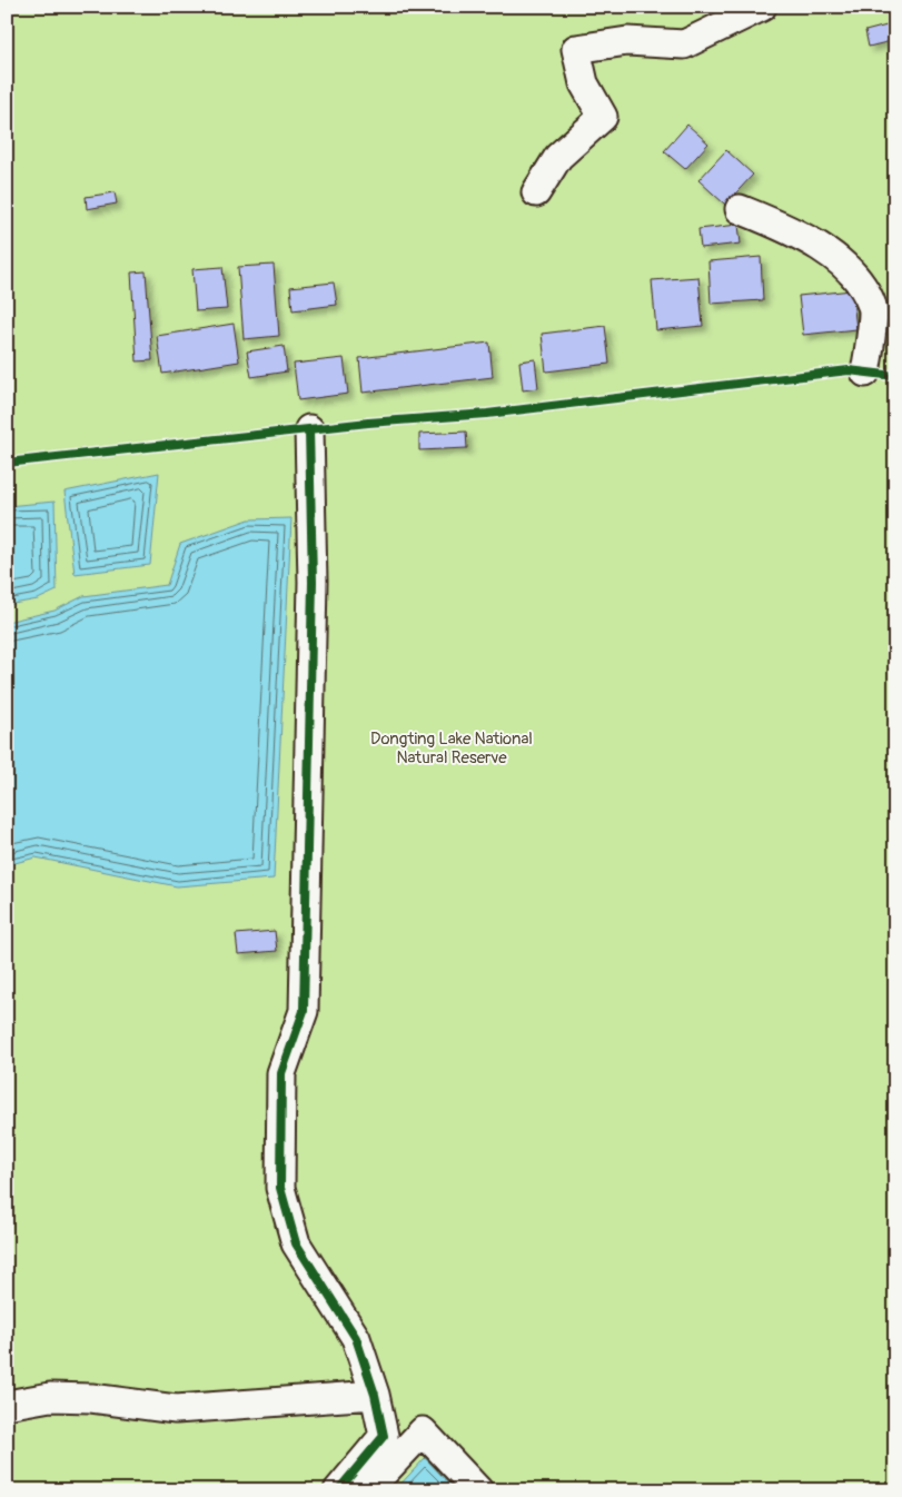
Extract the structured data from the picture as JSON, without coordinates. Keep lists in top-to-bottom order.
{
  "parks": ["Dongting Lake National Natural Reserve"]
}
